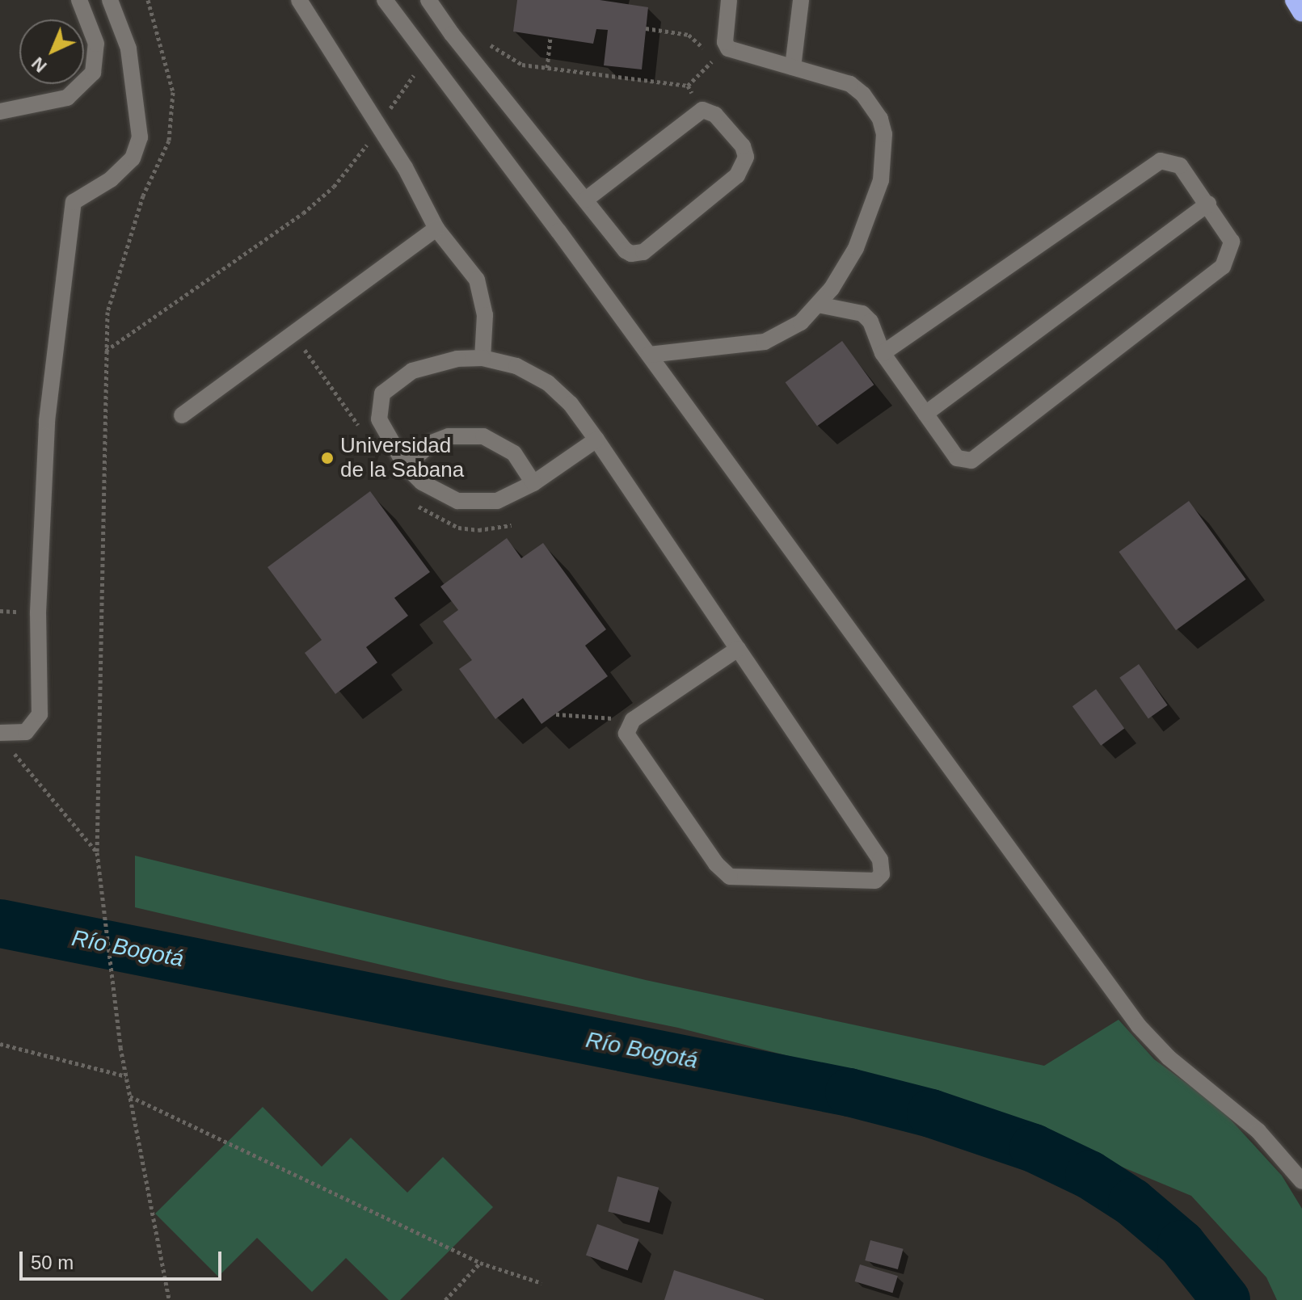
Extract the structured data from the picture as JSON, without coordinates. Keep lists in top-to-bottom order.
{
  "water": ["Río Bogotá"],
  "places": ["Universidad de la Sabana"],
  "scale_bar": "50 m",
  "north": "bottom left"
}
